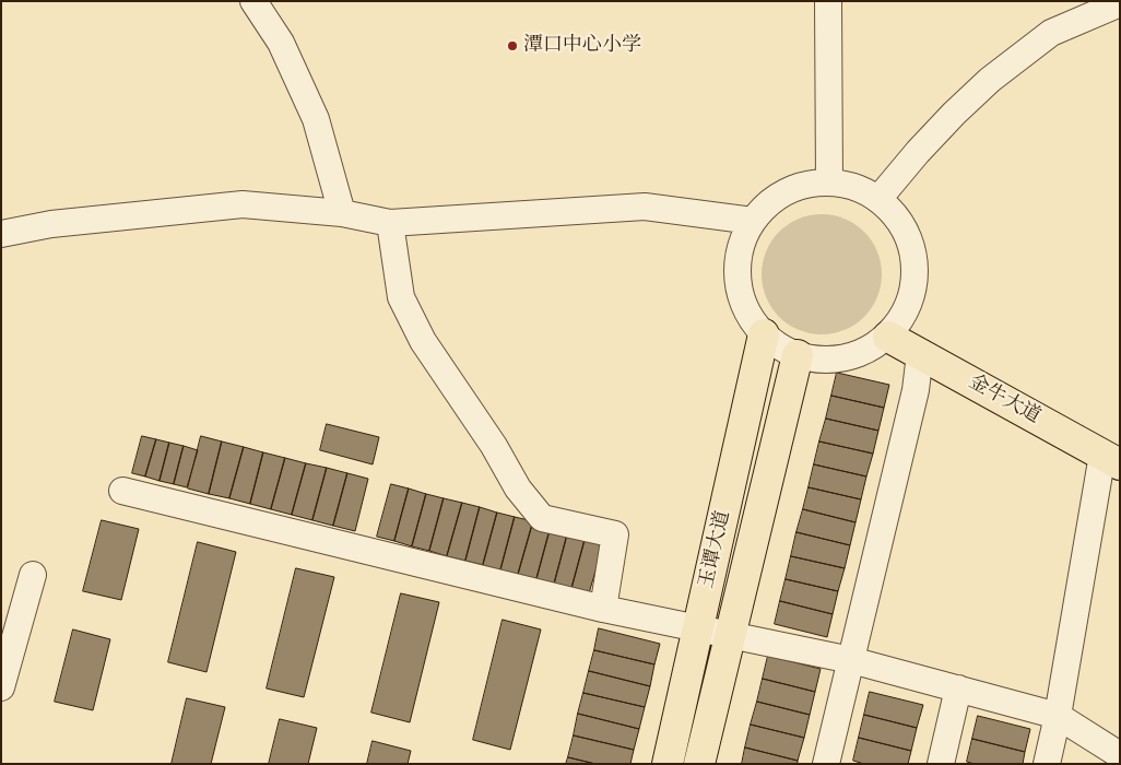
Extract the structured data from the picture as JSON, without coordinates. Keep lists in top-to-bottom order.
{
  "streets": {
    "main road": ["金牛大道", "玉谭大道"]
  },
  "crossings": [
    ["金牛大道", "玉谭大道"]
  ],
  "places": ["潭口中心小学"]
}
